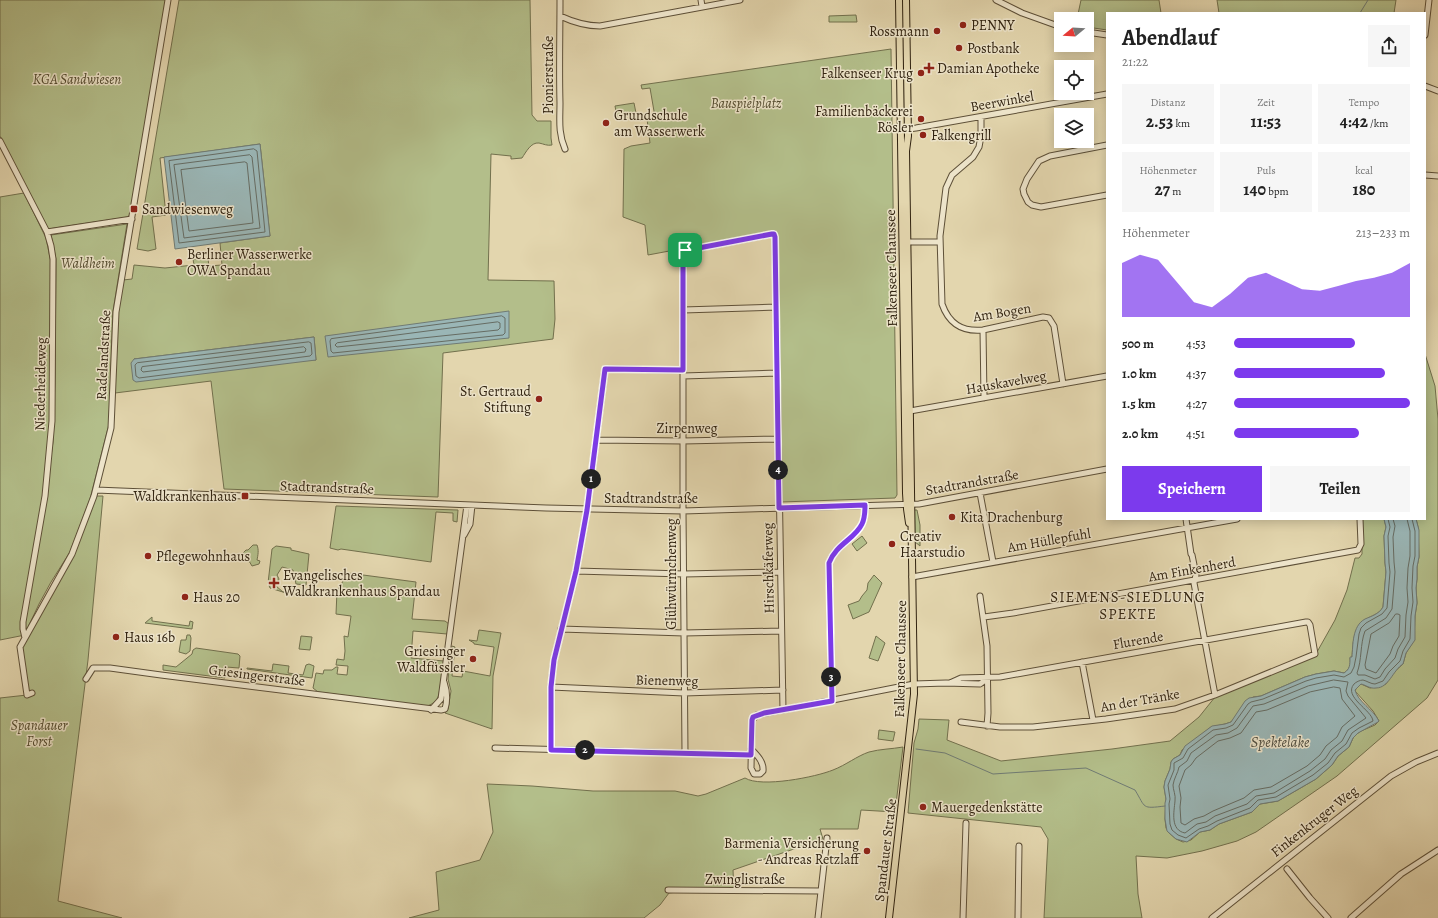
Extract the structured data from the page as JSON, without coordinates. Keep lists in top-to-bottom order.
{
  "streets": {
    "main road": ["Falkenseer Chaussee", "Spandauer Straße"],
    "street": [
      "Pionierstraße",
      "Beerwinkel",
      "Am Bogen",
      "Radelandstraße",
      "Hauskavelweg",
      "Niederheideweg",
      "Zirpenweg",
      "Stadtrandstraße",
      "Am Hüllepfuhl",
      "Hirschkäferweg",
      "Am Finkenherd",
      "Glühwürmchenweg",
      "Flurende",
      "Griesingerstraße",
      "Bienenweg",
      "An der Tränke",
      "Finkenkruger Weg",
      "Zwinglistraße"
    ]
  },
  "crossings": [
    ["Beerwinkel", "Falkenseer Chaussee"],
    ["Beerwinkel", "Am Bogen"],
    ["Falkenseer Chaussee", "Hauskavelweg"],
    ["Falkenseer Chaussee", "Stadtrandstraße"],
    ["Falkenseer Chaussee", "Am Hüllepfuhl"],
    ["Falkenseer Chaussee", "Flurende"],
    ["Falkenseer Chaussee", "Spandauer Straße"],
    ["Am Bogen", "Hauskavelweg"],
    ["Radelandstraße", "Niederheideweg"],
    ["Radelandstraße", "Stadtrandstraße"],
    ["Zirpenweg", "Hirschkäferweg"],
    ["Zirpenweg", "Glühwürmchenweg"],
    ["Stadtrandstraße", "Hirschkäferweg"],
    ["Stadtrandstraße", "Glühwürmchenweg"],
    ["Hirschkäferweg", "Glühwürmchenweg"],
    ["Hirschkäferweg", "Flurende"],
    ["Hirschkäferweg", "Bienenweg"],
    ["Glühwürmchenweg", "Bienenweg"],
    ["Flurende", "An der Tränke"]
  ],
  "districts": ["SIEMENS-SIEDLUNG SPEKTE"],
  "water": ["Spektelake"],
  "parks": [
    "KGA Sandwiesen",
    "Bauspielplatz",
    "Waldheim",
    "Spandauer Forst"
  ],
  "places": {
    "other": [
      "PENNY",
      "Rossmann",
      "Postbank",
      "Falkenseer Krug",
      "Familienbäckerei Rösler",
      "Grundschule am Wasserwerk",
      "Falkengrill",
      "Berliner Wasserwerke OWA Spandau",
      "St. Gertraud Stiftung",
      "Kita Drachenburg",
      "Creativ Haarstudio",
      "Pflegewohnhaus",
      "Haus 20",
      "Haus 16b",
      "Griesinger Waldfüssler",
      "Mauergedenkstätte",
      "Barmenia Versicherung - Andreas Retzlaff"
    ],
    "health": ["Damian Apotheke", "Evangelisches Waldkrankenhaus Spandau"],
    "transit": ["Sandwiesenweg", "Waldkrankenhaus"]
  },
  "north": "left",
  "page": {
    "heading": ["Abendlauf", "21:22"],
    "stats": [
      ["Distanz", "2.53 km"],
      ["Zeit", "11:53"],
      ["Tempo", "4:42 /km"],
      ["Höhenmeter", "27 m"],
      ["Puls", "140 bpm"],
      ["kcal", "180"]
    ],
    "chart": ["Höhenmeter", "213–233 m"],
    "list": [
      {
        "name": "500 m",
        "note": "4:53"
      },
      {
        "name": "1.0 km",
        "note": "4:37"
      },
      {
        "name": "1.5 km",
        "note": "4:27"
      },
      {
        "name": "2.0 km",
        "note": "4:51"
      }
    ],
    "buttons": ["Speichern", "Teilen"],
    "pins": [
      "4",
      "1",
      "3",
      "2"
    ]
  }
}
